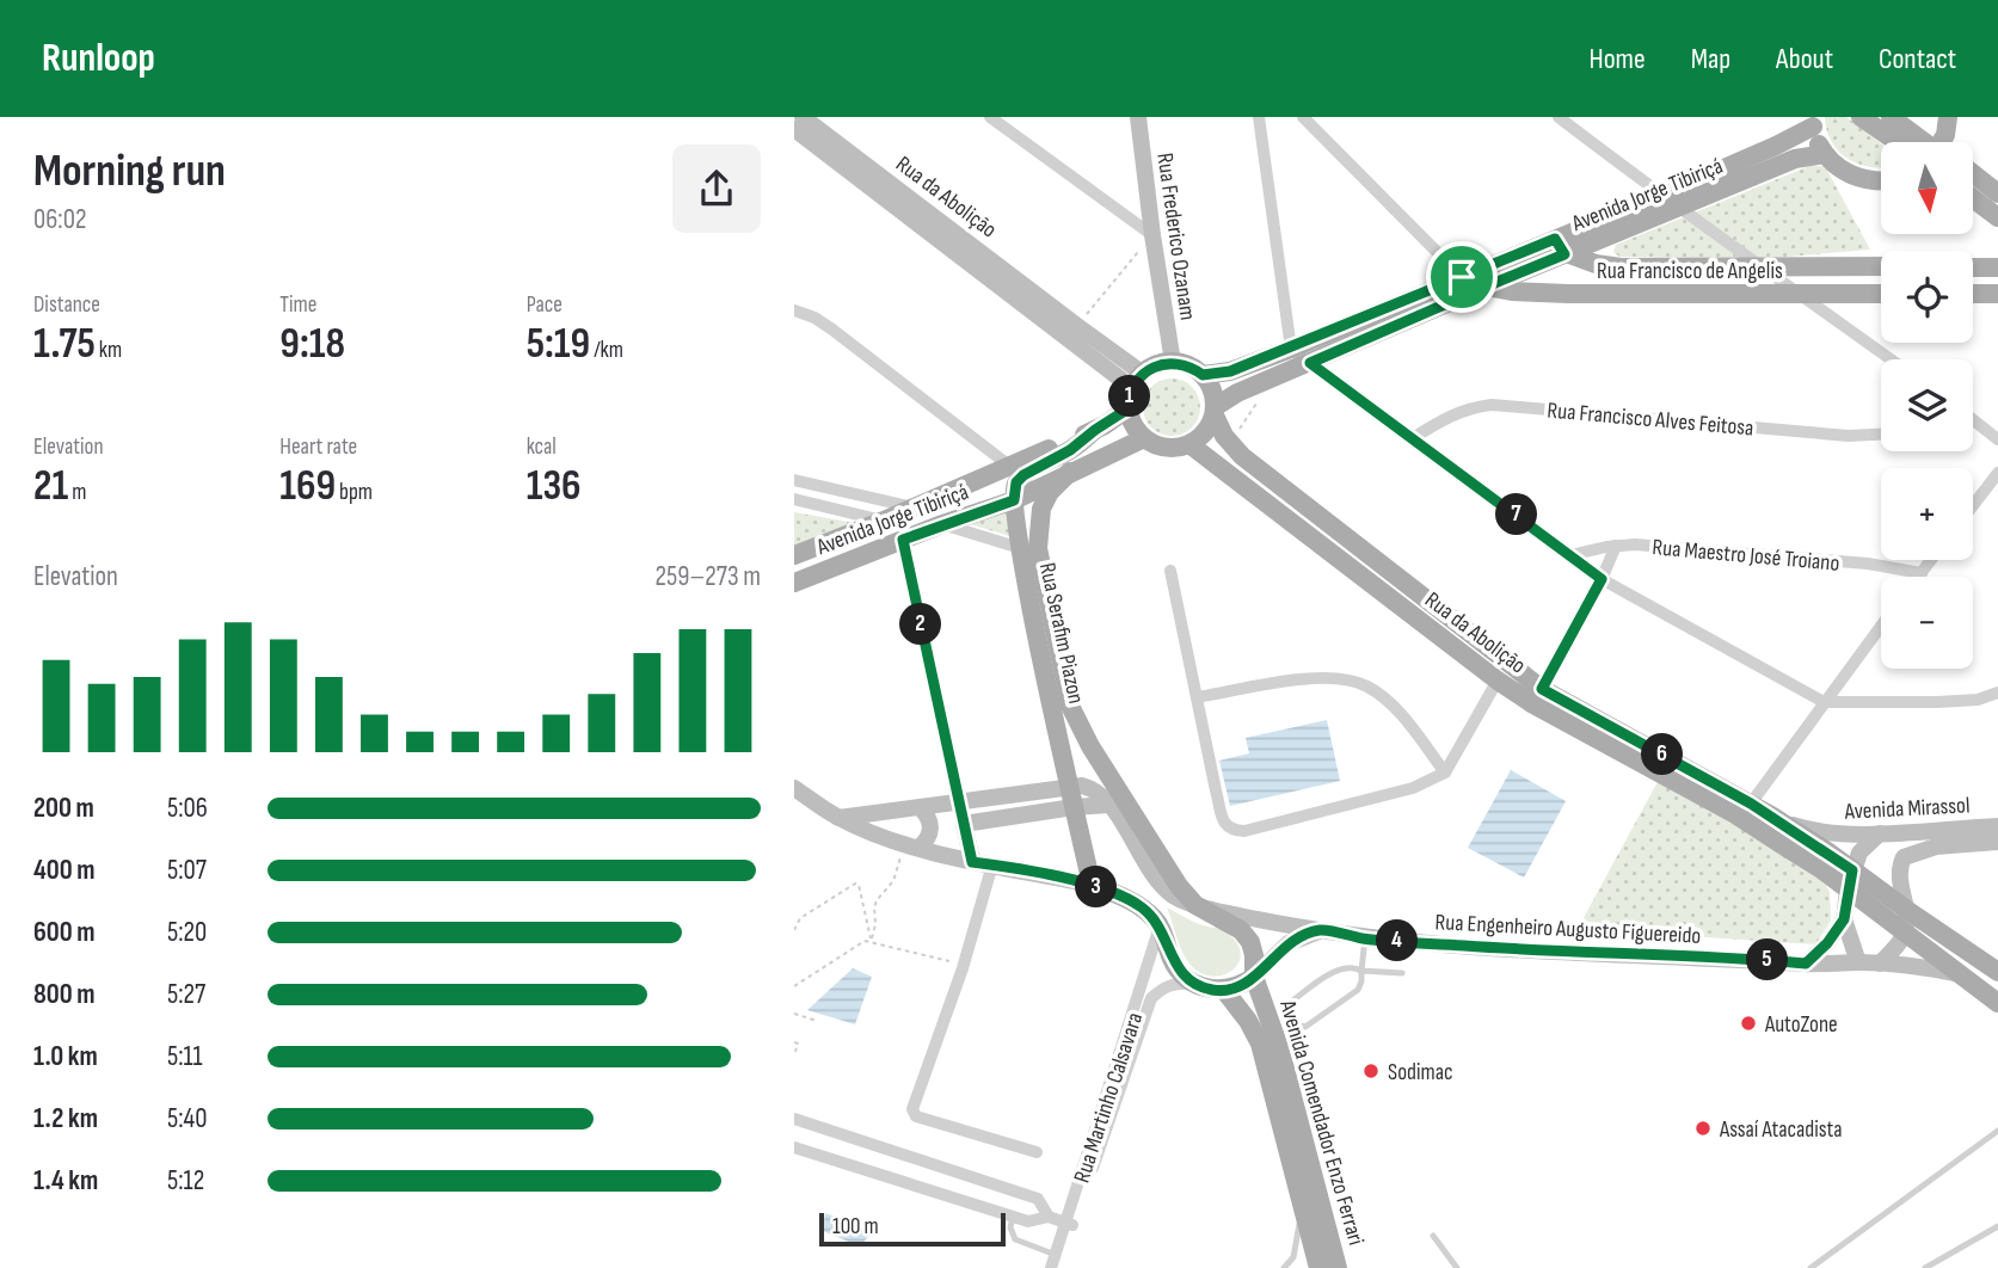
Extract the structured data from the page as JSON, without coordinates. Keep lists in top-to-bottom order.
{
  "streets": {
    "main road": [
      "Avenida Jorge Tibiriçá",
      "Rua da Abolição",
      "Rua Frederico Ozanam",
      "Rua Francisco de Angelis",
      "Rua Serafim Piazon",
      "Avenida Mirassol",
      "Rua Engenheiro Augusto Figuereido",
      "Avenida Comendador Enzo Ferrari"
    ],
    "street": ["Rua Francisco Alves Feitosa", "Rua Maestro José Troiano", "Rua Martinho Calsavara"]
  },
  "crossings": [
    ["Avenida Jorge Tibiriçá", "Rua da Abolição"],
    ["Avenida Jorge Tibiriçá", "Rua Frederico Ozanam"],
    ["Avenida Jorge Tibiriçá", "Rua Francisco de Angelis"],
    ["Avenida Jorge Tibiriçá", "Rua Serafim Piazon"],
    ["Avenida Jorge Tibiriçá", "Avenida Comendador Enzo Ferrari"],
    ["Rua da Abolição", "Rua Frederico Ozanam"],
    ["Rua da Abolição", "Avenida Mirassol"],
    ["Rua da Abolição", "Rua Engenheiro Augusto Figuereido"],
    ["Rua Serafim Piazon", "Rua Engenheiro Augusto Figuereido"],
    ["Rua Engenheiro Augusto Figuereido", "Avenida Comendador Enzo Ferrari"]
  ],
  "places": ["AutoZone", "Sodimac", "Assaí Atacadista"],
  "scale_bar": "100 m",
  "north": "bottom",
  "page": {
    "header": "Runloop",
    "nav": [
      "Home",
      "Map",
      "About",
      "Contact"
    ],
    "heading": ["Morning run", "06:02"],
    "map_buttons": ["+", "−"],
    "stats": [
      ["Distance", "1.75 km"],
      ["Time", "9:18"],
      ["Pace", "5:19 /km"],
      ["Elevation", "21 m"],
      ["Heart rate", "169 bpm"],
      ["kcal", "136"]
    ],
    "pins": [
      "1",
      "7",
      "2",
      "6",
      "3",
      "4",
      "5"
    ],
    "chart": ["Elevation", "259–273 m"],
    "list": [
      {
        "name": "200 m",
        "note": "5:06"
      },
      {
        "name": "400 m",
        "note": "5:07"
      },
      {
        "name": "600 m",
        "note": "5:20"
      },
      {
        "name": "800 m",
        "note": "5:27"
      },
      {
        "name": "1.0 km",
        "note": "5:11"
      },
      {
        "name": "1.2 km",
        "note": "5:40"
      },
      {
        "name": "1.4 km",
        "note": "5:12"
      }
    ],
    "scale": "100 m"
  }
}
